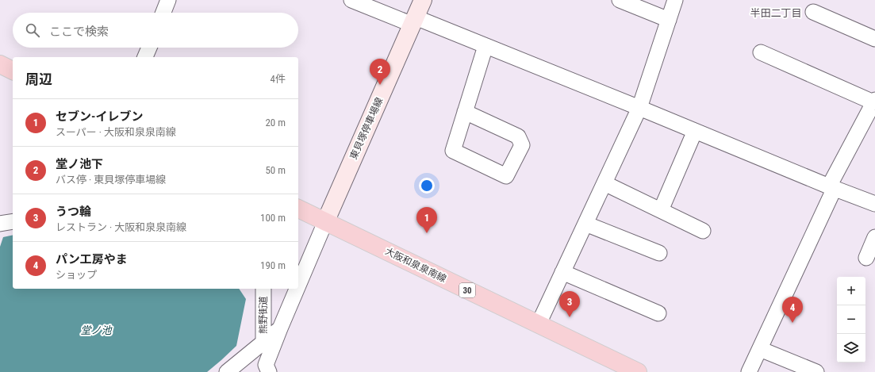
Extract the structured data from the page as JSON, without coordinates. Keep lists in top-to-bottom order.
{
  "streets": {
    "main road": ["東貝塚停車場線", "大阪和泉泉南線", "30"],
    "street": ["熊野街道"]
  },
  "crossings": [
    ["東貝塚停車場線", "大阪和泉泉南線"]
  ],
  "districts": ["半田二丁目"],
  "water": ["堂ノ池"],
  "page": {
    "search": "ここで検索",
    "heading": ["周辺", "4件"],
    "pins": [
      "2",
      "1",
      "3",
      "4"
    ],
    "list": [
      {
        "mark": "1",
        "name": "セブン-イレブン",
        "note": "スーパー · 大阪和泉泉南線",
        "value": "20 m"
      },
      {
        "mark": "2",
        "name": "堂ノ池下",
        "note": "バス停 · 東貝塚停車場線",
        "value": "50 m"
      },
      {
        "mark": "3",
        "name": "うつ輪",
        "note": "レストラン · 大阪和泉泉南線",
        "value": "100 m"
      },
      {
        "mark": "4",
        "name": "パン工房やま",
        "note": "ショップ",
        "value": "190 m"
      }
    ],
    "map_buttons": ["+", "−"]
  }
}
